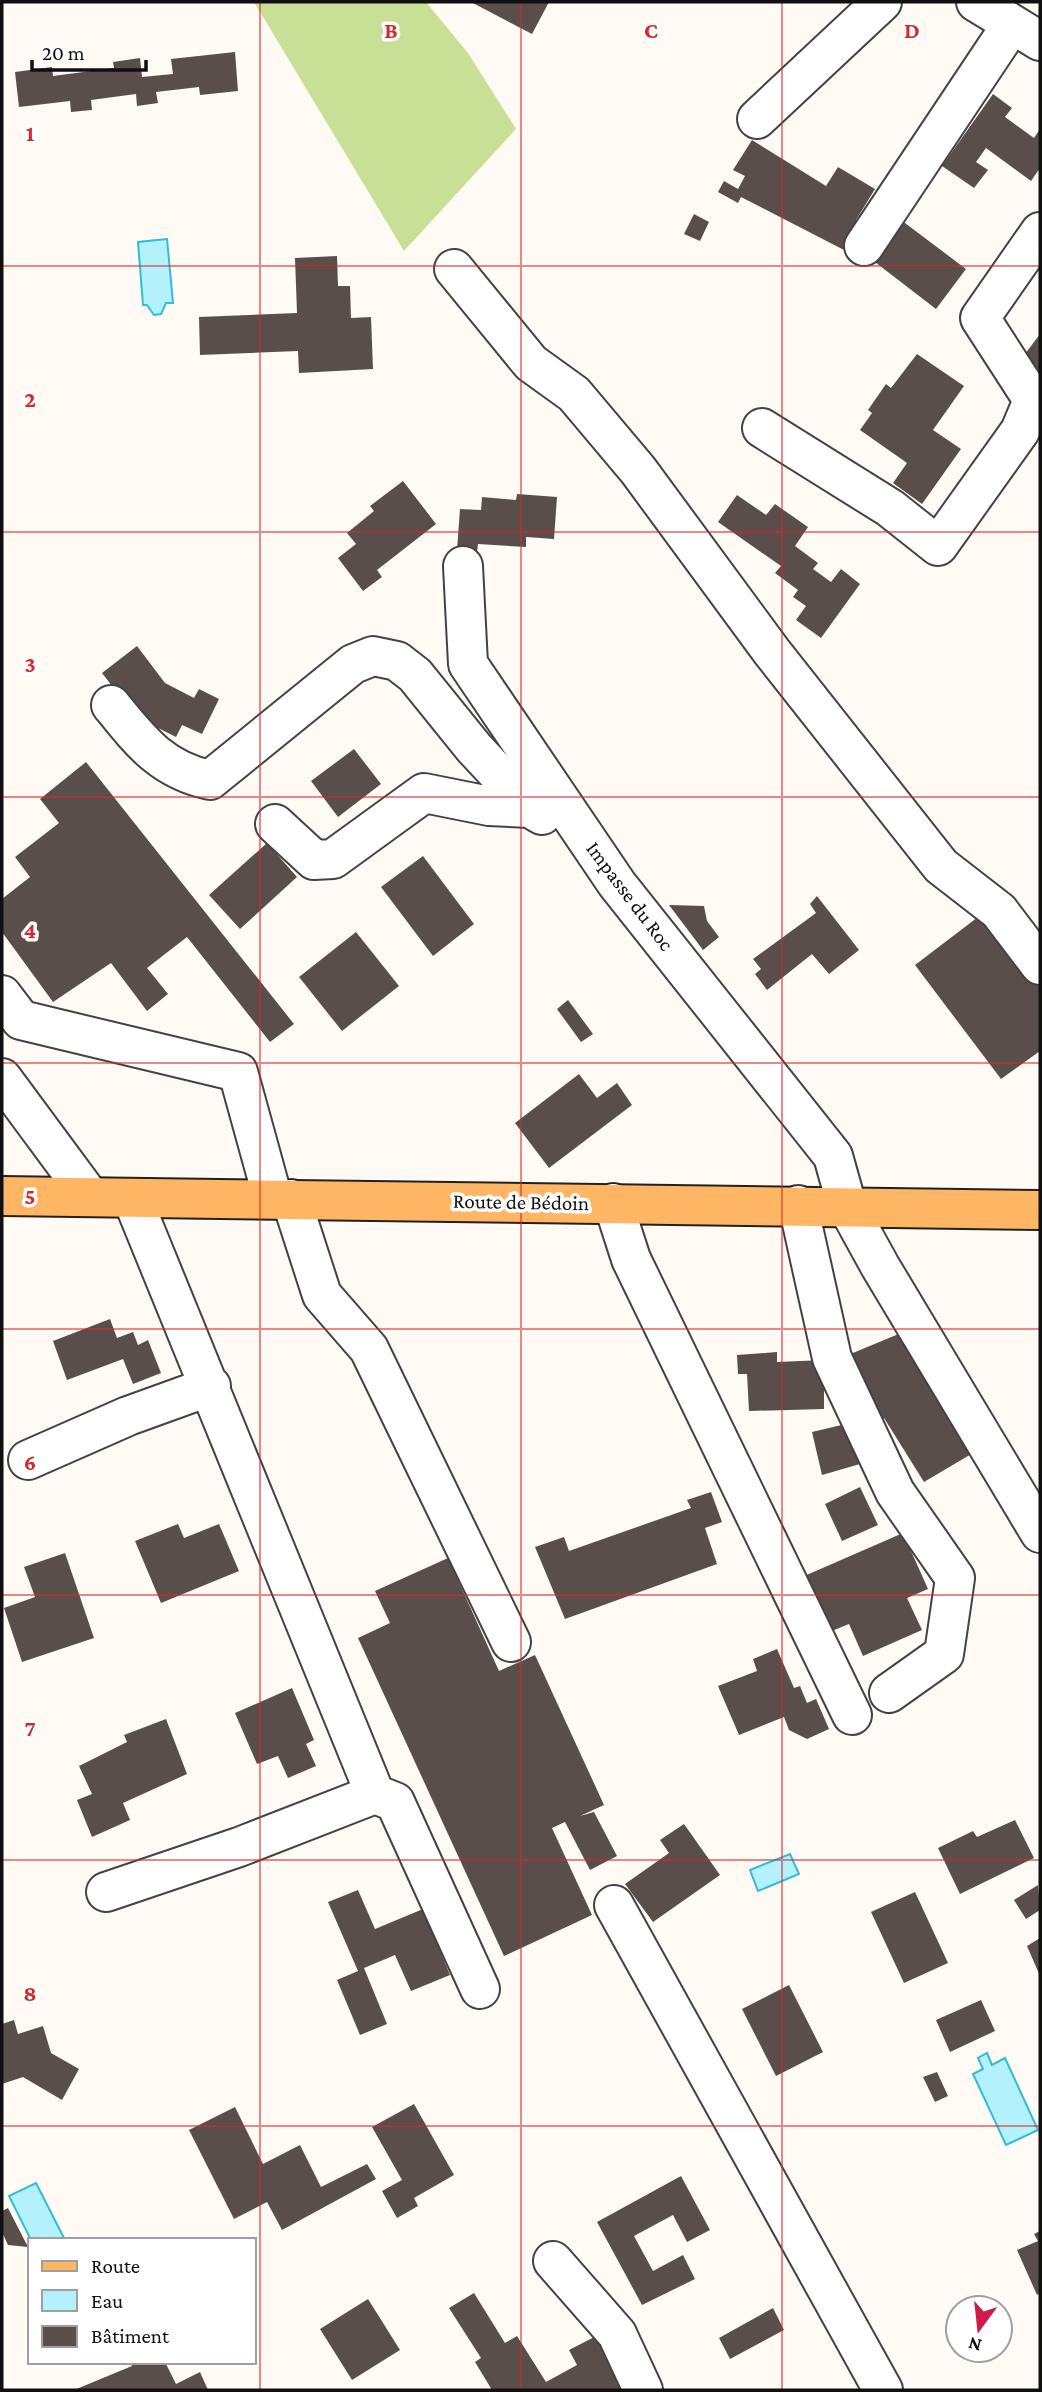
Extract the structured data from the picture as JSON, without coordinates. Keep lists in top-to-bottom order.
{
  "streets": {
    "main road": ["Route de Bédoin"],
    "street": ["Impasse du Roc"]
  },
  "crossings": [
    ["Impasse du Roc", "Route de Bédoin"]
  ],
  "legend": ["Route", "Eau", "Bâtiment"],
  "scale_bar": "20 m",
  "north": "bottom",
  "grid": {
    "columns": ["B", "C", "D"],
    "rows": [
      "1",
      "2",
      "3",
      "4",
      "5",
      "6",
      "7",
      "8"
    ]
  }
}
